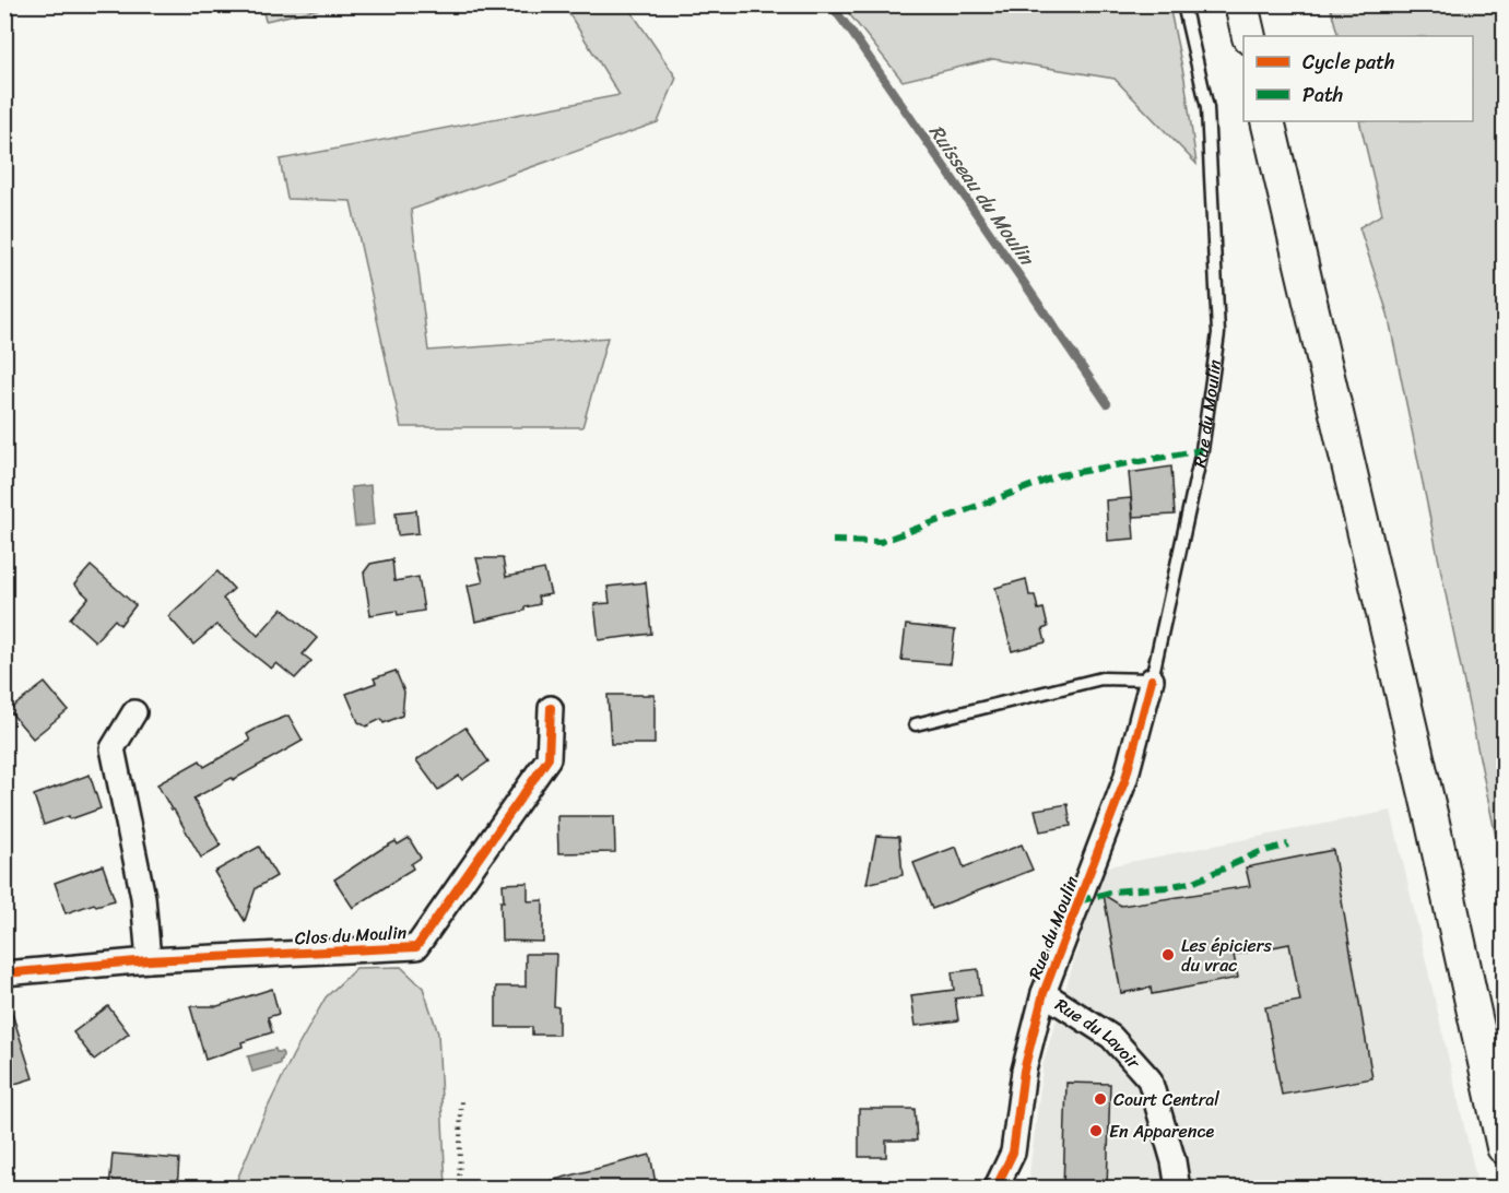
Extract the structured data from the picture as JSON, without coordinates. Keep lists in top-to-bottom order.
{
  "streets": {
    "street": ["Rue du Moulin", "Clos du Moulin", "Rue du Lavoir"]
  },
  "crossings": [
    ["Rue du Moulin", "Rue du Lavoir"]
  ],
  "water": ["Ruisseau du Moulin"],
  "places": ["Les épiciers du vrac", "Court Central", "En Apparence"],
  "legend": ["Cycle path", "Path"]
}
